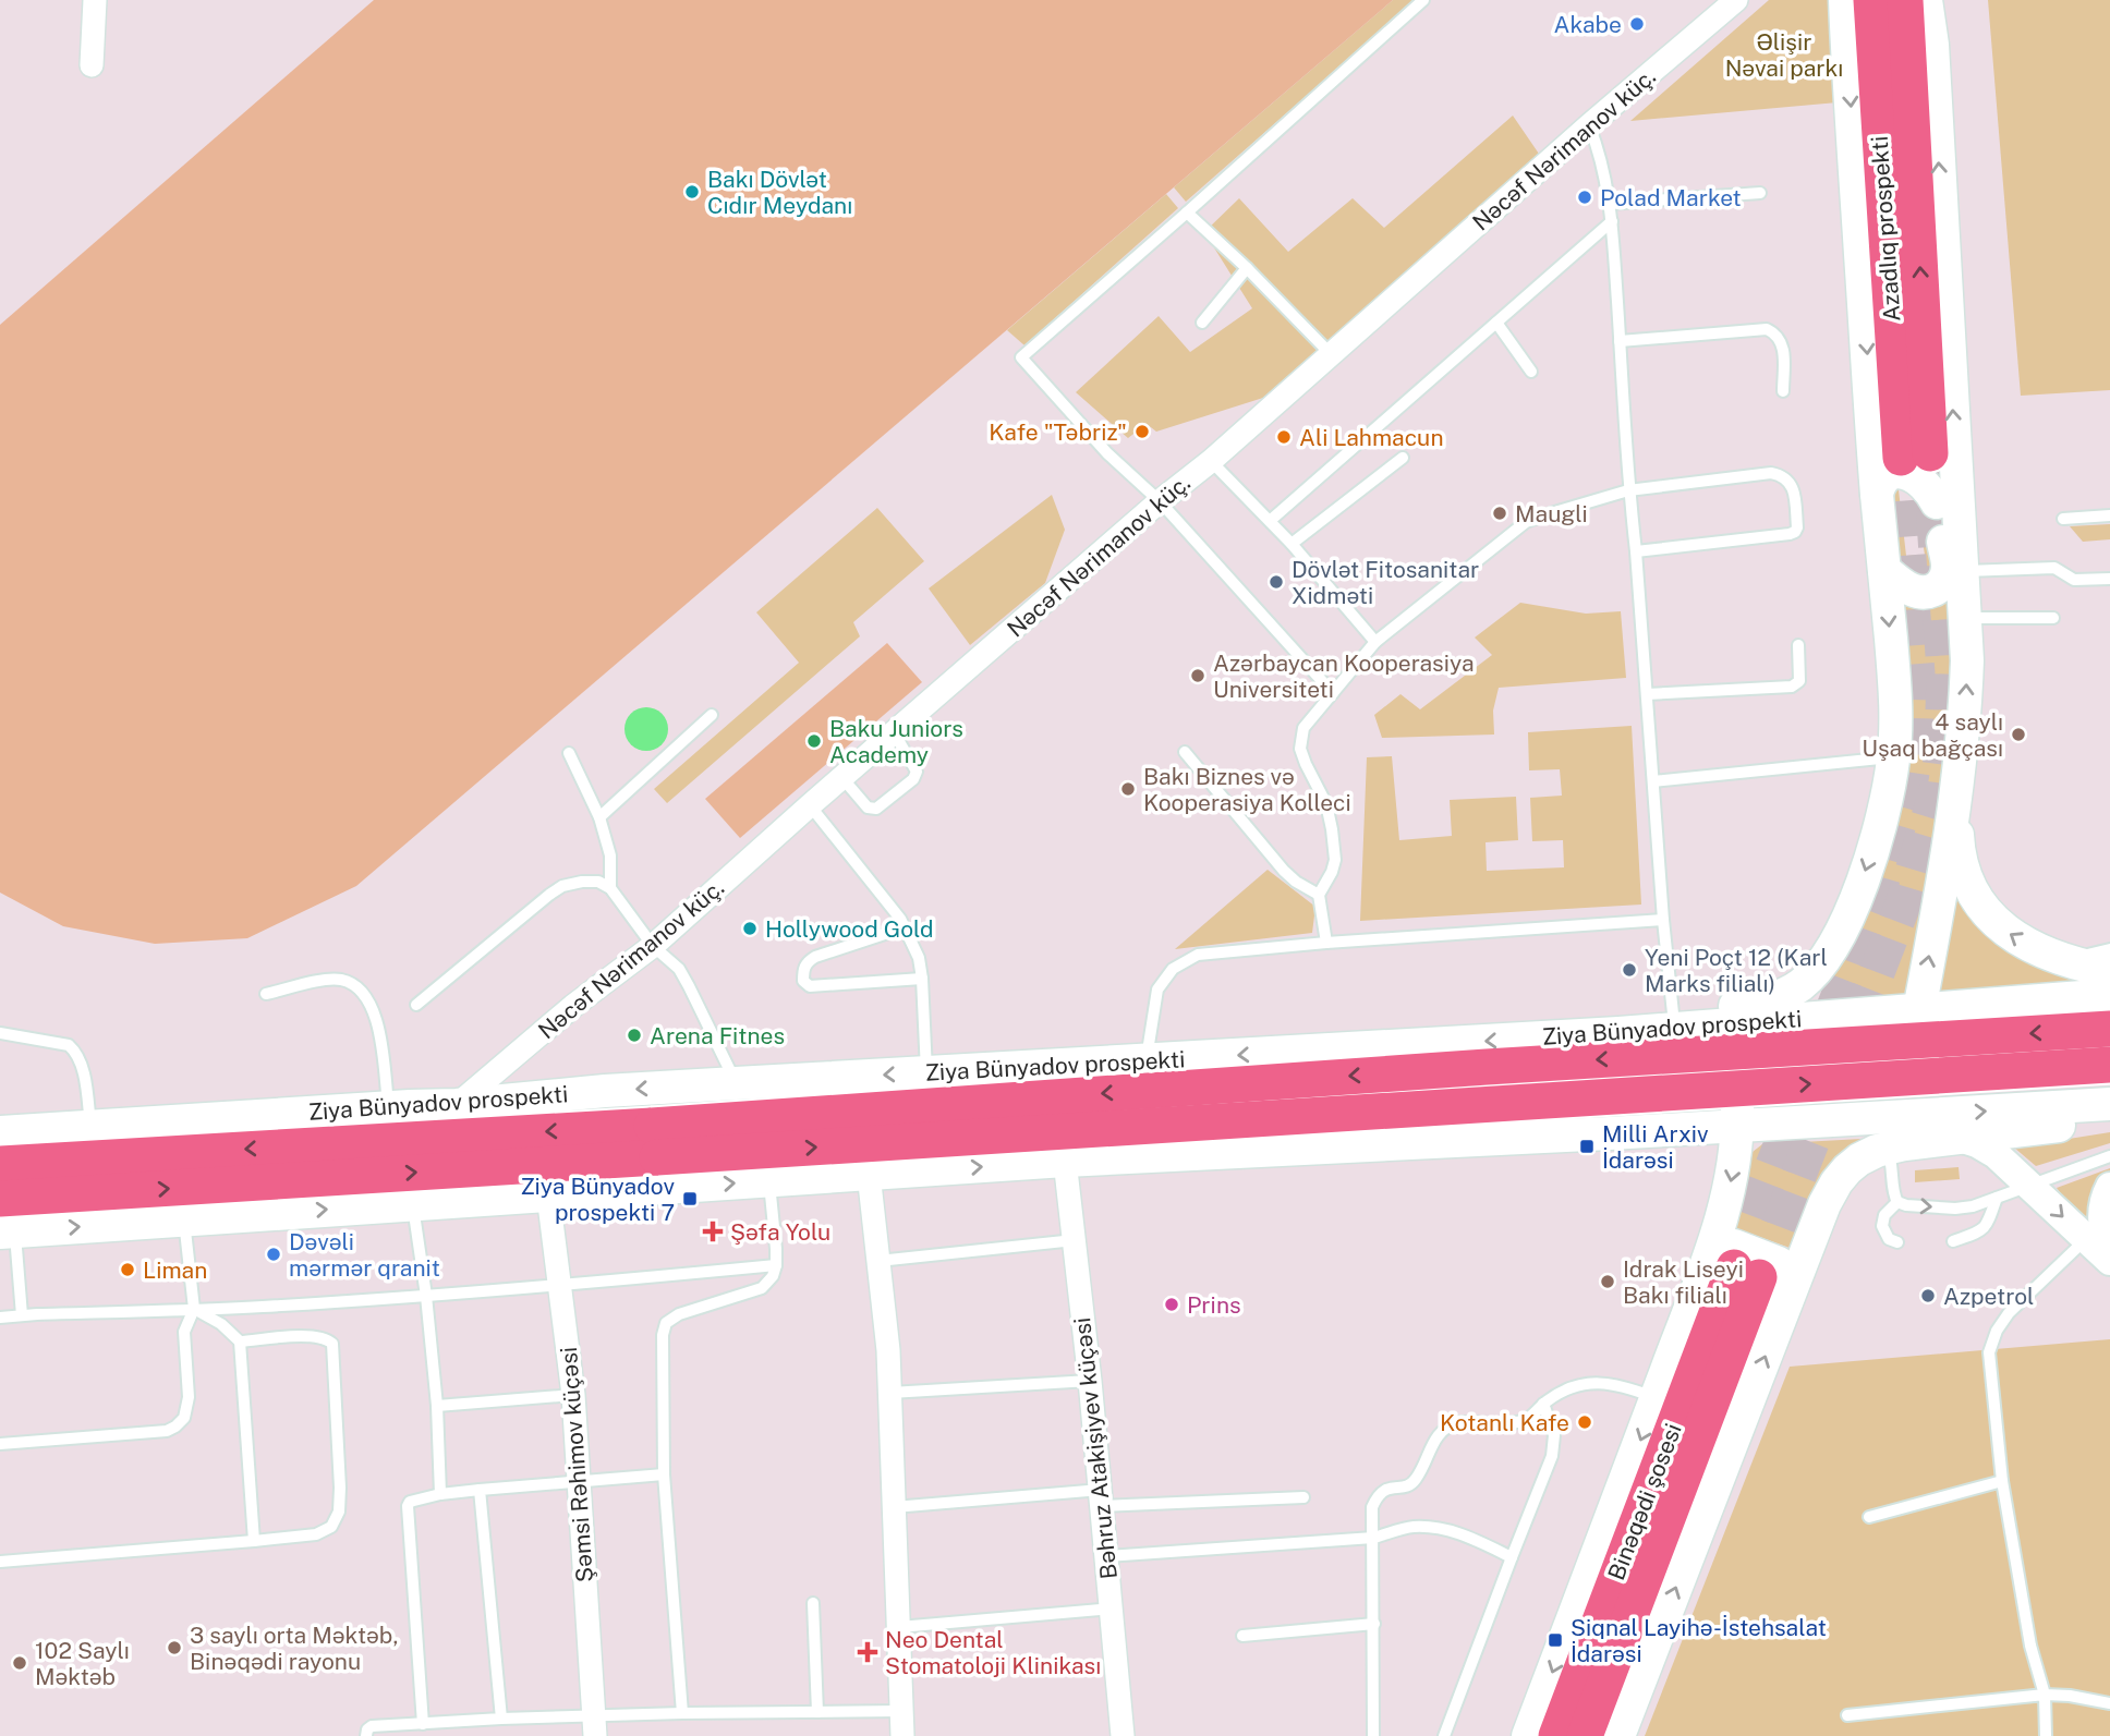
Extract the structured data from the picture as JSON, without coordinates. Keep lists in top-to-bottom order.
{
  "streets": {
    "main road": ["Azadlıq prospekti", "Ziya Bünyadov prospekti", "Binəqədi şosesi"],
    "street": ["Nəcəf Nərimanov küç.", "Bəhruz Atakişiyev küçəsi", "Şəmsi Rəhimov küçəsi"]
  },
  "crossings": [
    ["Nəcəf Nərimanov küç.", "Ziya Bünyadov prospekti"]
  ],
  "parks": ["Əlişir Nəvai parkı"],
  "places": {
    "other": [
      "Akabe",
      "Bakı Dövlət Cıdır Meydanı",
      "Polad Market",
      "Kafe \"Təbriz\"",
      "Ali Lahmacun",
      "Maugli",
      "Dövlət Fitosanitar Xidməti",
      "Azərbaycan Kooperasiya Universiteti",
      "4 saylı Uşaq bağçası",
      "Baku Juniors Academy",
      "Bakı Biznes və Kooperasiya Kolleci",
      "Hollywood Gold",
      "Yeni Poçt 12 (Karl Marks filialı)",
      "Arena Fitnes",
      "Dəvəli mərmər qranit",
      "Liman",
      "Idrak Liseyi Bakı filialı",
      "Azpetrol",
      "Prins",
      "Kotanlı Kafe",
      "3 saylı orta Məktəb, Binəqədi rayonu",
      "102 Saylı Məktəb"
    ],
    "transit": ["Milli Arxiv İdarəsi", "Ziya Bünyadov prospekti 7", "Siqnal Layihə-İstehsalat İdarəsi"],
    "health": ["Şəfa Yolu", "Neo Dental Stomatoloji Klinikası"]
  }
}
